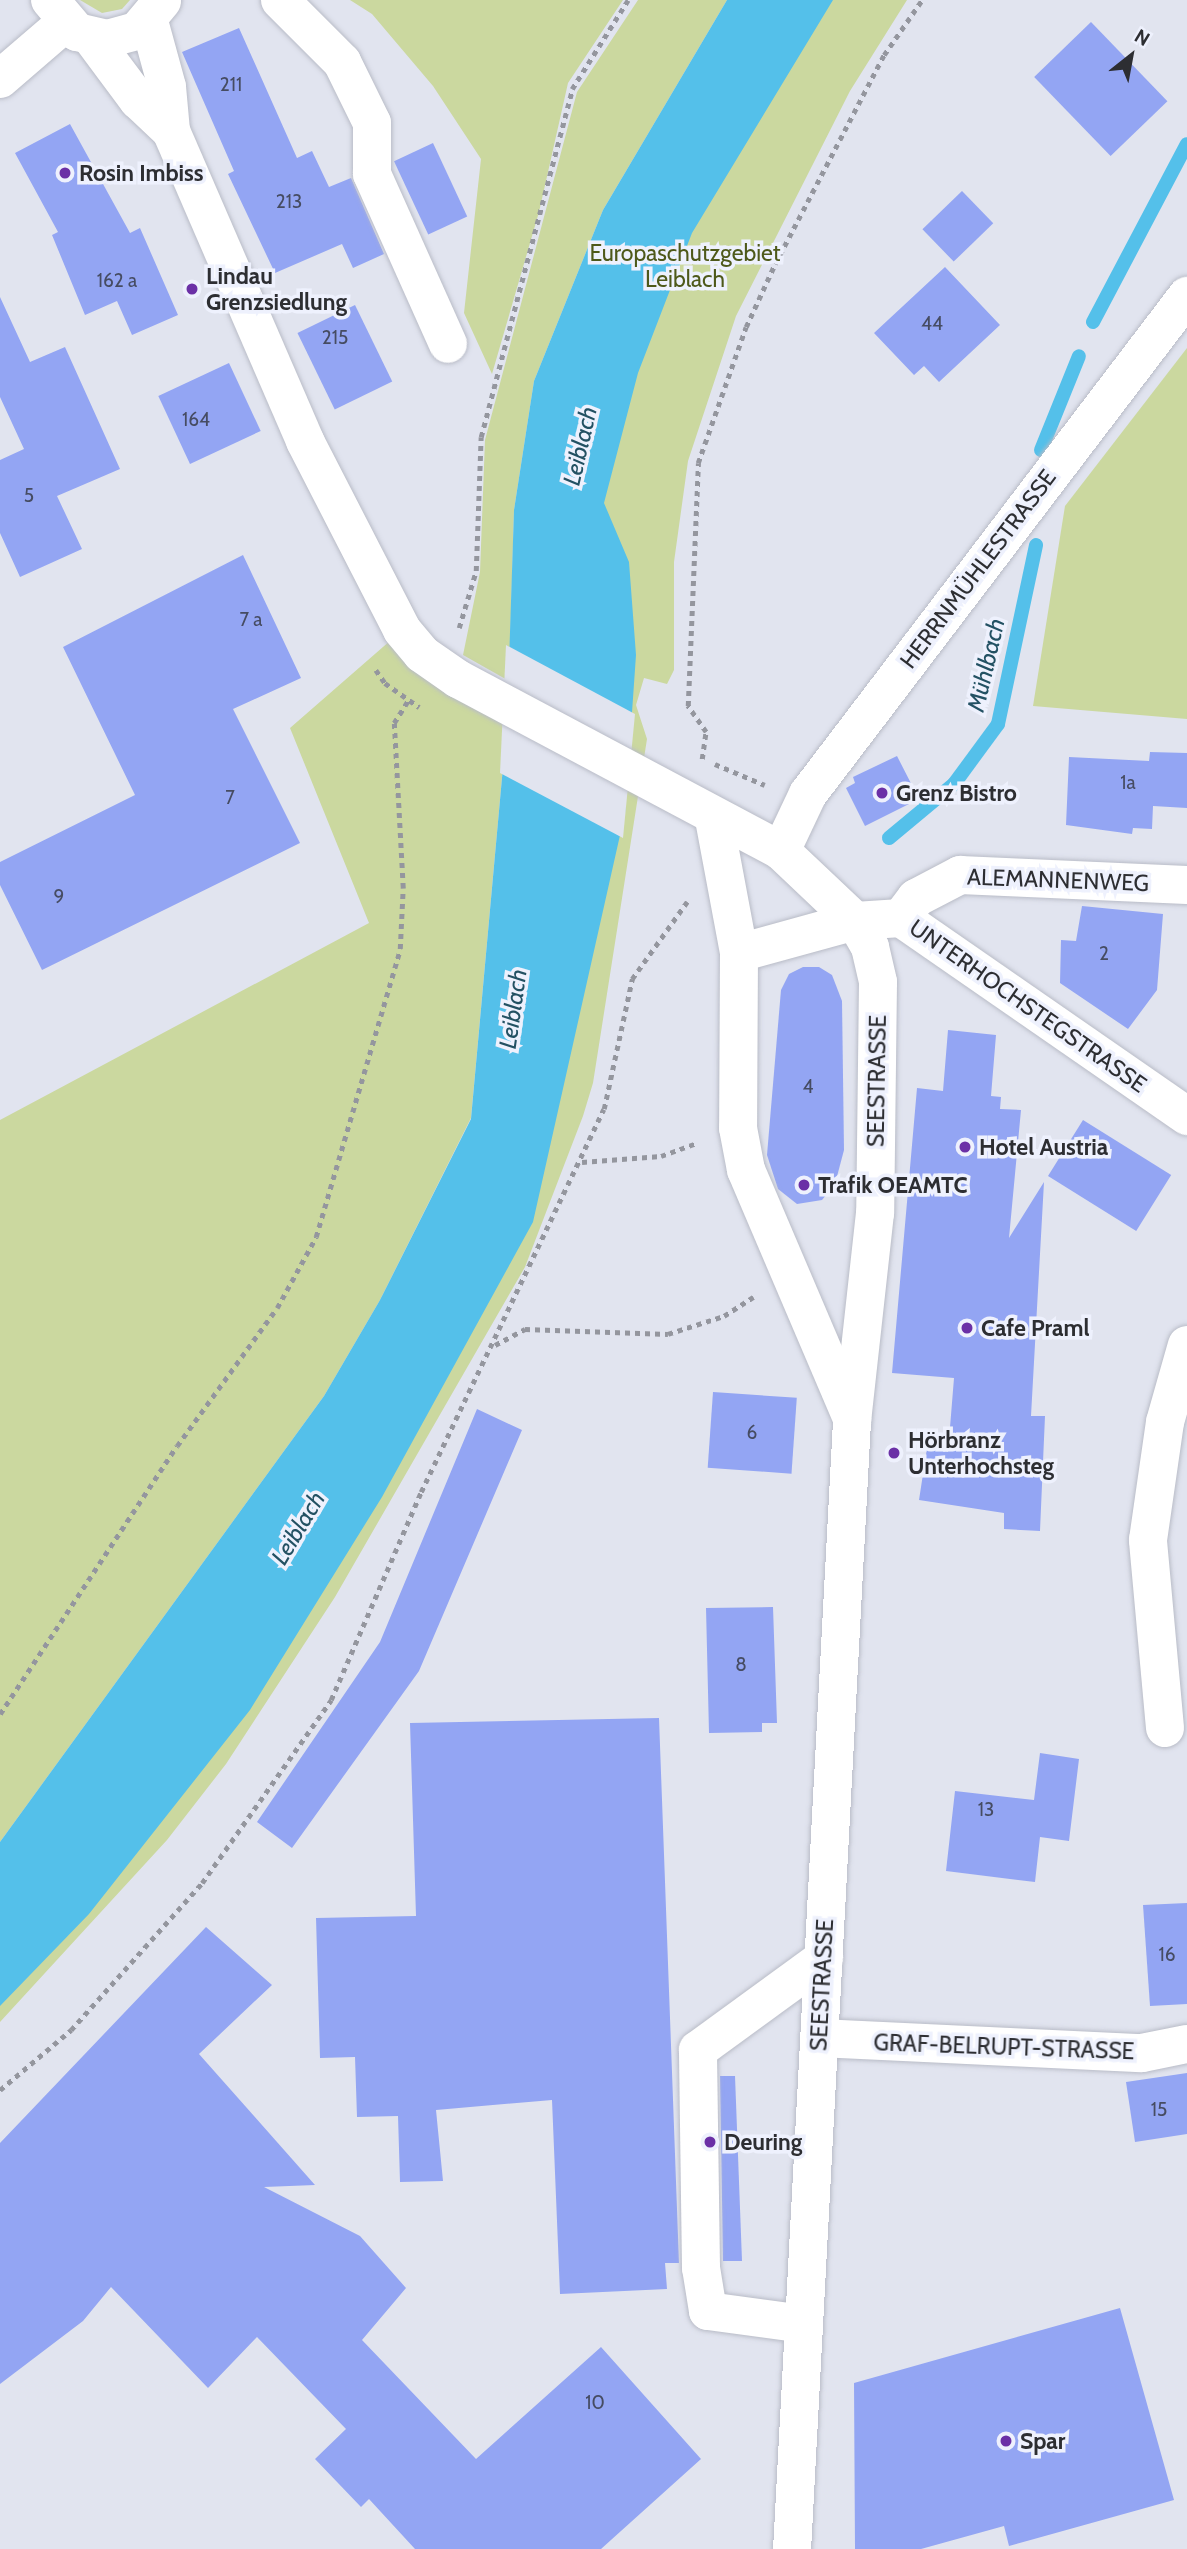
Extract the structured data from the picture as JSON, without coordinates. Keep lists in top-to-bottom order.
{
  "streets": {
    "main road": [
      "HERRNMÜHLESTRASSE",
      "ALEMANNENWEG",
      "UNTERHOCHSTEGSTRASSE",
      "SEESTRASSE",
      "GRAF-BELRUPT-STRASSE"
    ]
  },
  "crossings": [
    ["HERRNMÜHLESTRASSE", "SEESTRASSE"],
    ["ALEMANNENWEG", "UNTERHOCHSTEGSTRASSE"],
    ["UNTERHOCHSTEGSTRASSE", "SEESTRASSE"],
    ["SEESTRASSE", "GRAF-BELRUPT-STRASSE"]
  ],
  "water": ["Leiblach", "Mühlbach"],
  "parks": ["Europaschutzgebiet Leiblach"],
  "places": [
    "Rosin Imbiss",
    "Lindau Grenzsiedlung",
    "Grenz Bistro",
    "Hotel Austria",
    "Trafik OEAMTC",
    "Cafe Praml",
    "Hörbranz Unterhochsteg",
    "Deuring",
    "Spar"
  ],
  "house_numbers": [
    "211",
    "213",
    "162 a",
    "44",
    "215",
    "164",
    "5",
    "7 a",
    "1a",
    "7",
    "9",
    "2",
    "4",
    "6",
    "8",
    "13",
    "16",
    "15",
    "10"
  ],
  "north": "top right"
}
